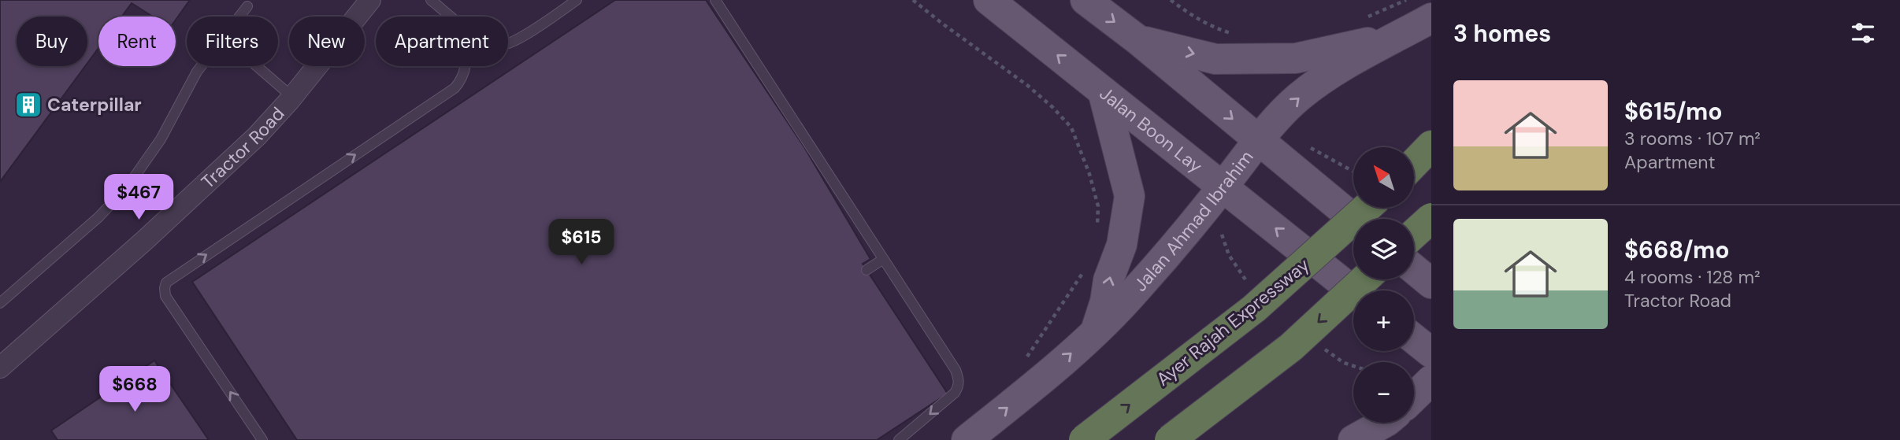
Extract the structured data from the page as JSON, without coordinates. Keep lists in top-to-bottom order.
{
  "streets": {
    "highway": ["Ayer Rajah Expressway"],
    "main road": ["Jalan Boon Lay", "Jalan Ahmad Ibrahim"],
    "street": ["Tractor Road"]
  },
  "crossings": [
    ["Jalan Boon Lay", "Jalan Ahmad Ibrahim"]
  ],
  "one_way": ["Jalan Ahmad Ibrahim"],
  "places": {
    "building": ["Caterpillar"]
  },
  "north": "top left",
  "page": {
    "heading": "3 homes",
    "chip": [
      "Buy",
      "Rent",
      "Filters",
      "New",
      "Apartment"
    ],
    "list": [
      {
        "name": "$615/mo",
        "note": "3 rooms · 107 m² · Apartment"
      },
      {
        "name": "$668/mo",
        "note": "4 rooms · 128 m² · Tractor Road"
      }
    ],
    "map_buttons": ["+", "−"],
    "price": ["$467", "$615", "$668"]
  }
}
